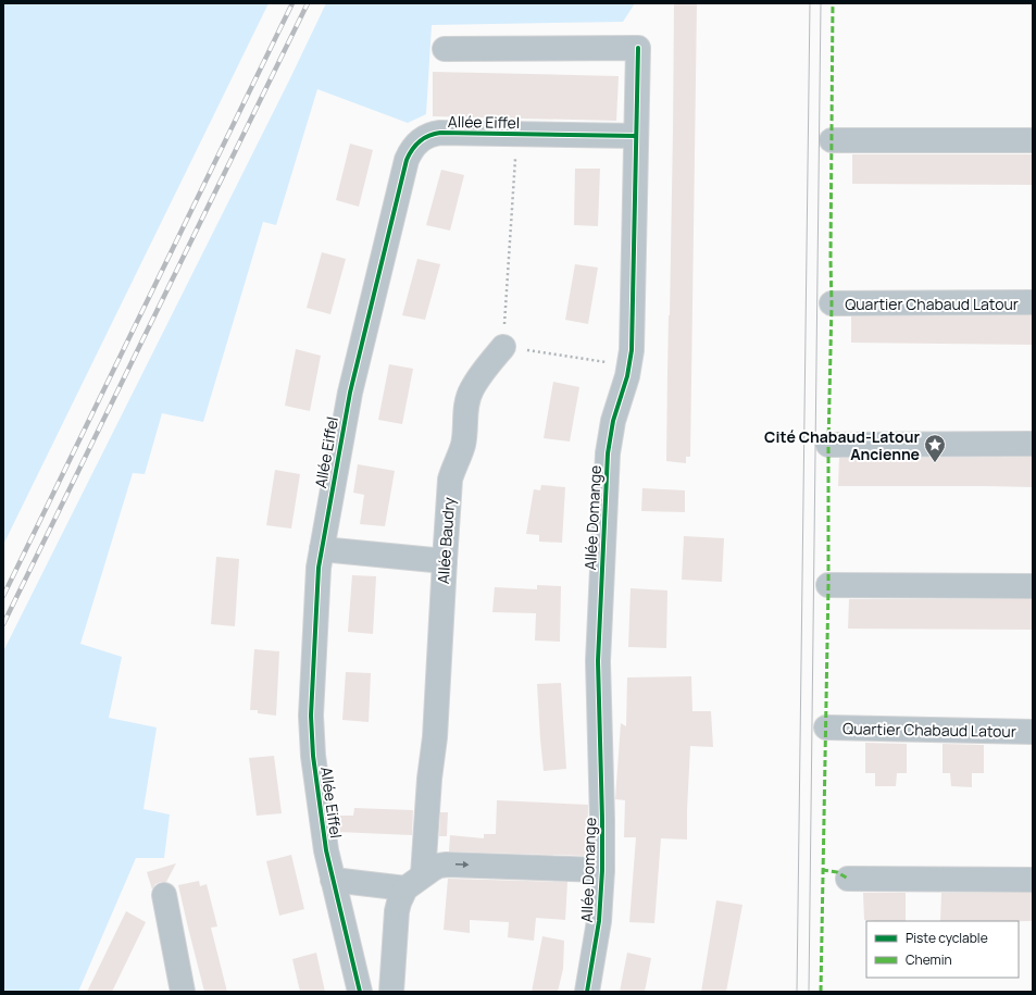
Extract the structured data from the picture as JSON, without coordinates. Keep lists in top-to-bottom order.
{
  "streets": {
    "street": [
      "Allée Eiffel",
      "Quartier Chabaud Latour",
      "Allée Domange",
      "Allée Baudry"
    ]
  },
  "crossings": [
    ["Allée Eiffel", "Allée Domange"]
  ],
  "places": {
    "place": ["Cité Chabaud-Latour Ancienne"]
  },
  "legend": ["Piste cyclable", "Chemin"]
}
